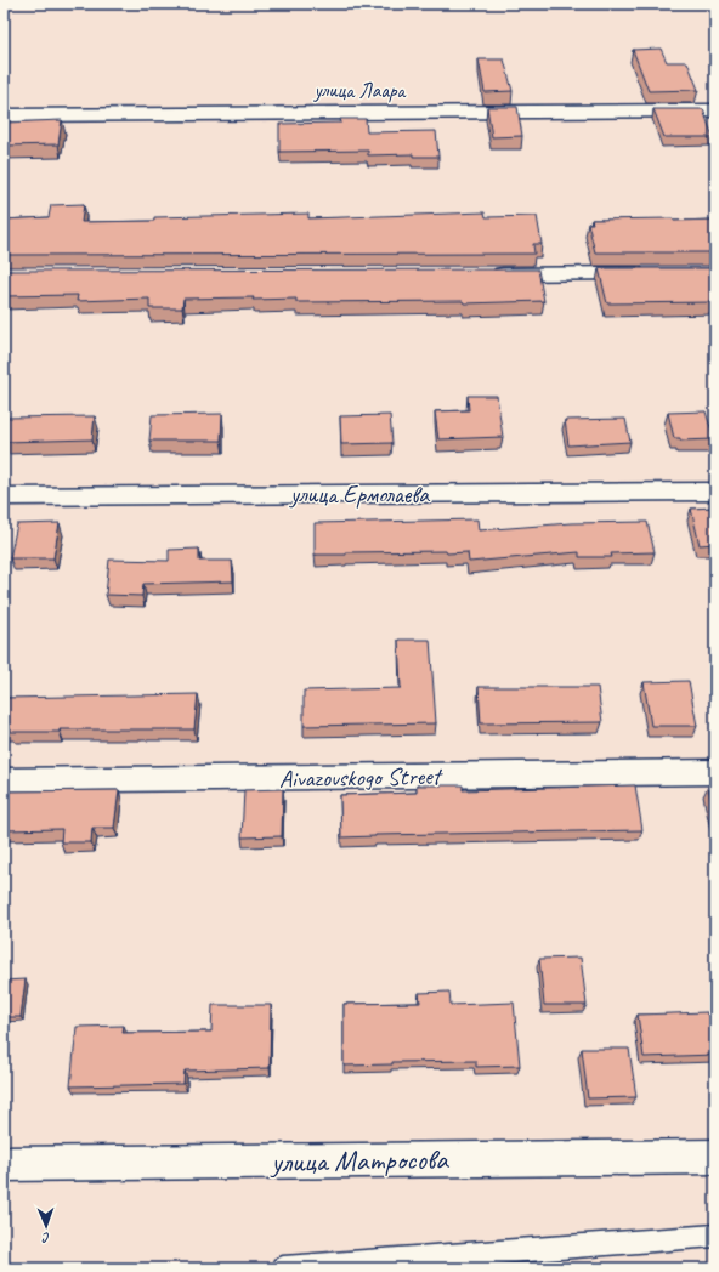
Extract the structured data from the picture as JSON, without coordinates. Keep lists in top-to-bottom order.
{
  "streets": {
    "street": [
      "улица Лаара",
      "улица Ермолаева",
      "Aivazovskogo Street",
      "улица Матросова"
    ]
  },
  "north": "bottom"
}
